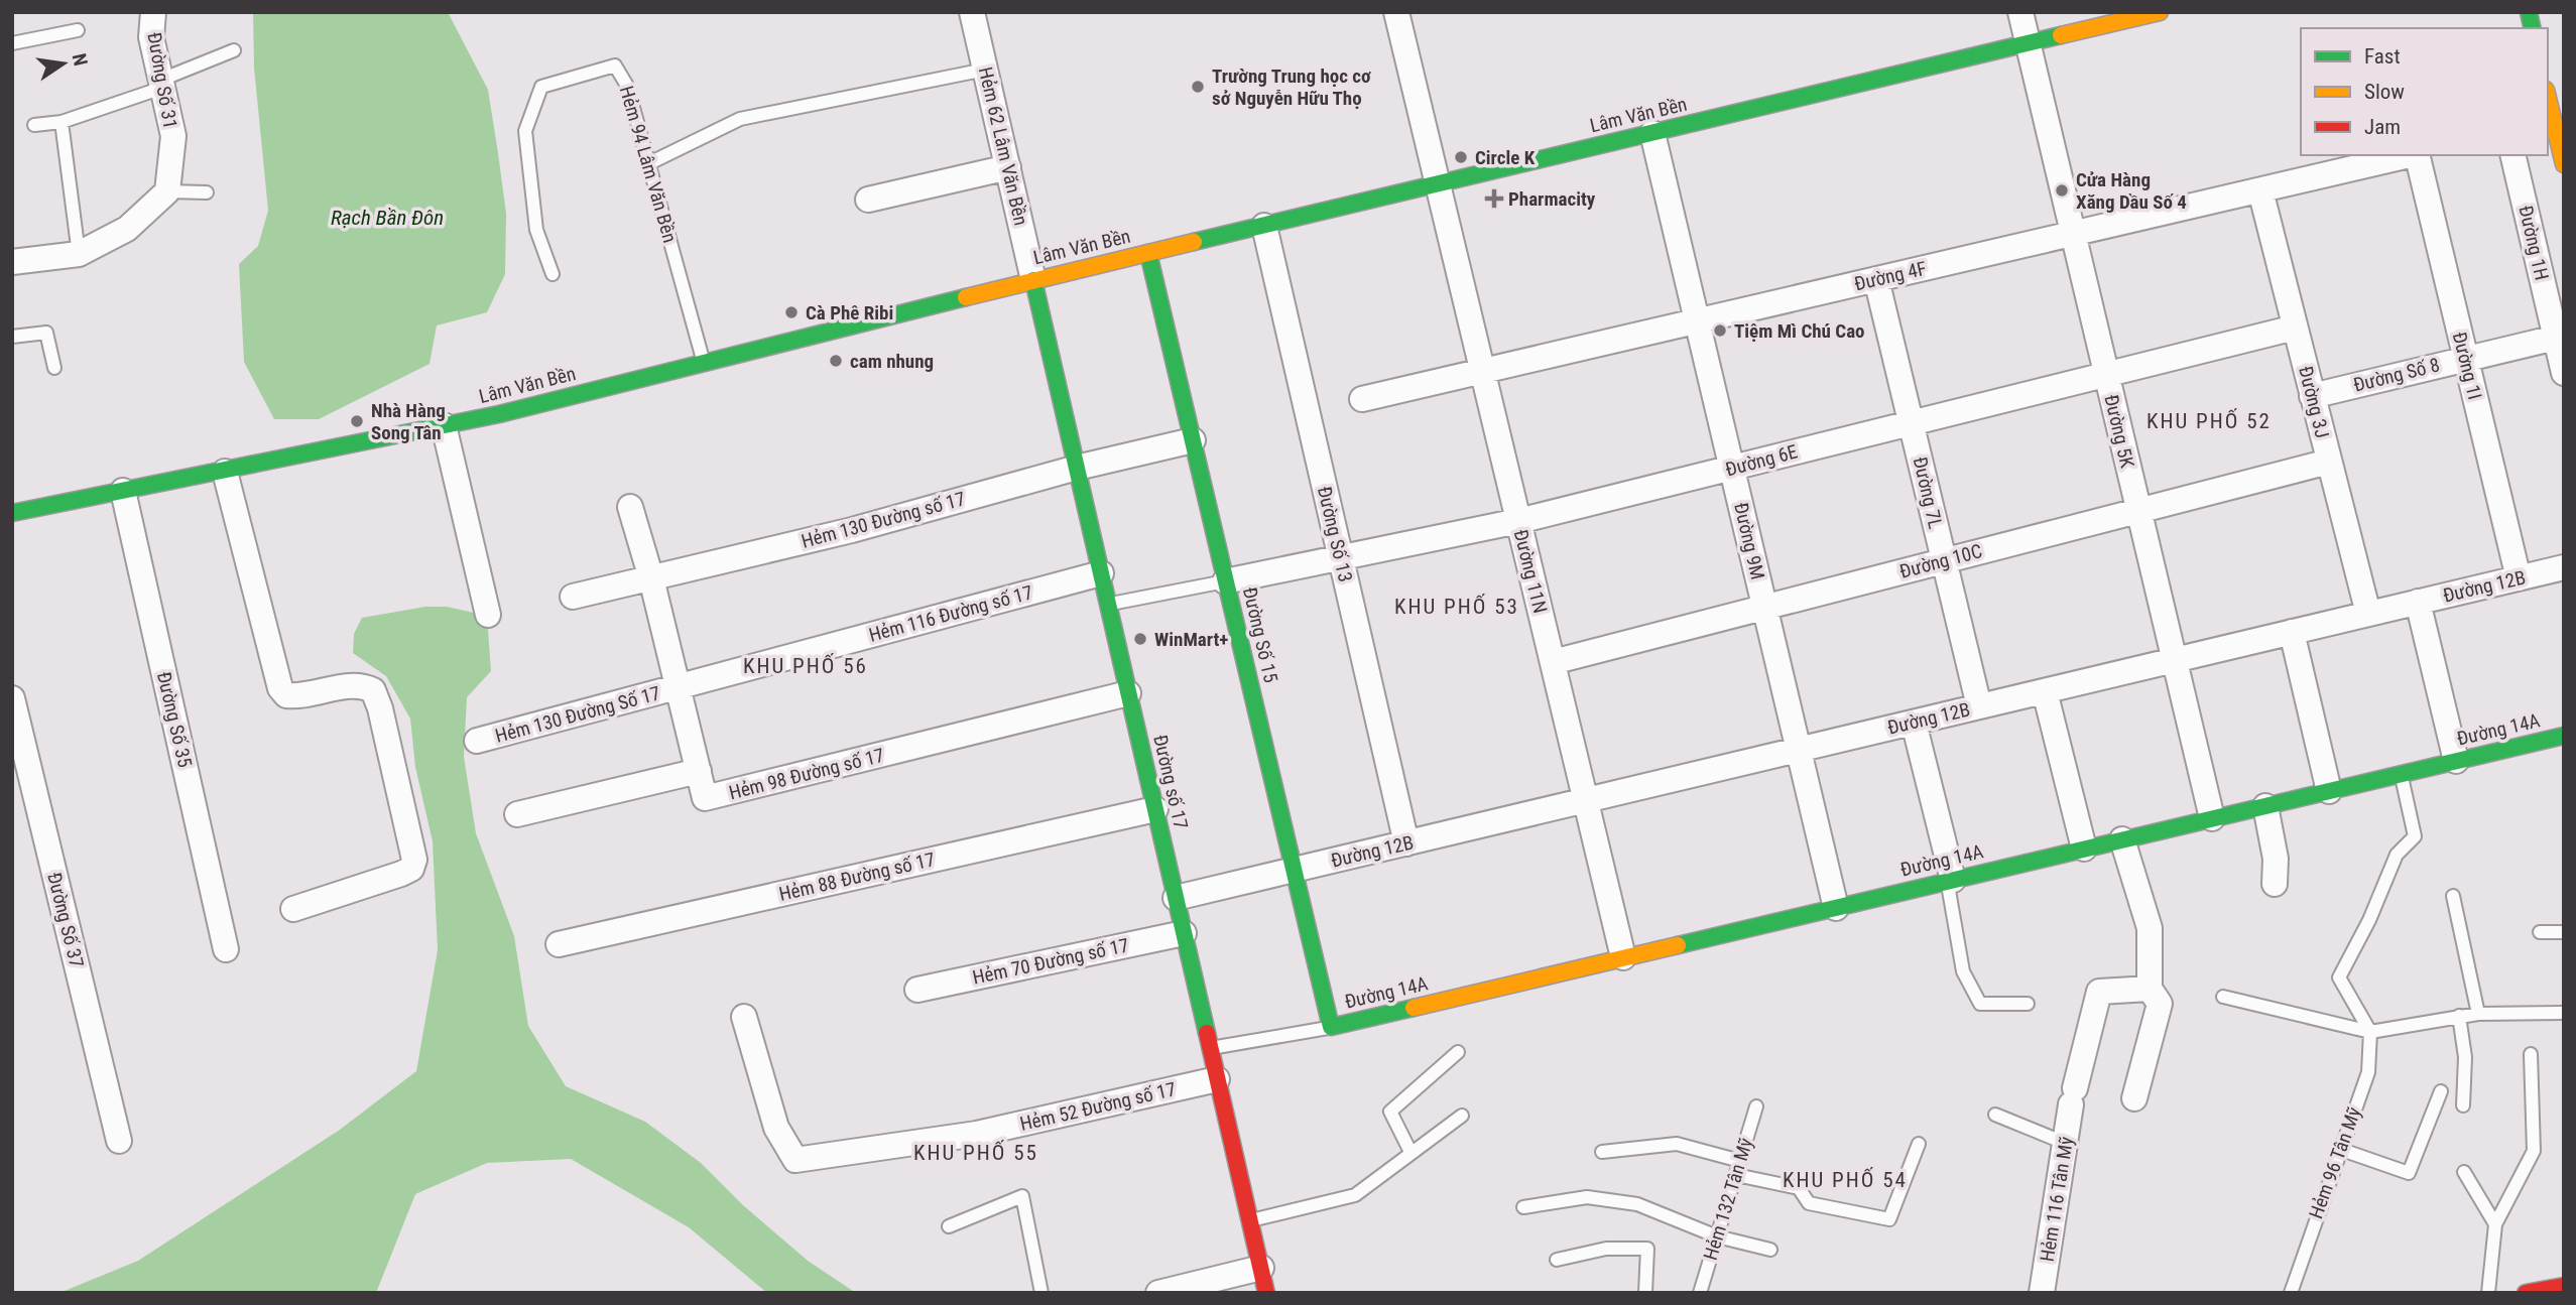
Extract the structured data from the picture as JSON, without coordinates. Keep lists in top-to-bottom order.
{
  "streets": {
    "street": [
      "Đường Số 31",
      "Lâm Văn Bền",
      "Hẻm 62 Lâm Văn Bền",
      "Đường 1H",
      "Đường 4F",
      "Đường 1I",
      "Đường Số 8",
      "Đường 3J",
      "Đường 5K",
      "Đường 6E",
      "Đường 7L",
      "Hẻm 130 Đường số 17",
      "Đường Số 13",
      "Đường 9M",
      "Đường 10C",
      "Đường 11N",
      "Đường 12B",
      "Hẻm 116 Đường số 17",
      "Đường Số 15",
      "Hẻm 130 Đường Số 17",
      "Đường Số 35",
      "Đường 14A",
      "Hẻm 98 Đường số 17",
      "Đường số 17",
      "Hẻm 88 Đường số 17",
      "Đường Số 37",
      "Hẻm 70 Đường số 17",
      "Hẻm 52 Đường số 17",
      "Hẻm 116 Tân Mỹ"
    ],
    "lane": ["Hẻm 94 Lâm Văn Bền", "Hẻm 96 Tân Mỹ", "Hẻm 132 Tân Mỹ"]
  },
  "crossings": [
    ["Lâm Văn Bền", "Hẻm 62 Lâm Văn Bền"],
    ["Lâm Văn Bền", "Hẻm 94 Lâm Văn Bền"],
    ["Lâm Văn Bền", "Đường 5K"],
    ["Lâm Văn Bền", "Đường Số 13"],
    ["Lâm Văn Bền", "Đường 9M"],
    ["Lâm Văn Bền", "Đường 11N"],
    ["Lâm Văn Bền", "Đường Số 15"],
    ["Lâm Văn Bền", "Đường Số 35"],
    ["Lâm Văn Bền", "Đường số 17"],
    ["Hẻm 62 Lâm Văn Bền", "Đường số 17"],
    ["Đường 1H", "Đường Số 8"],
    ["Đường 4F", "Đường 3J"],
    ["Đường 4F", "Đường 5K"],
    ["Đường 4F", "Đường 7L"],
    ["Đường 4F", "Đường 9M"],
    ["Đường 4F", "Đường 11N"],
    ["Đường 1I", "Đường Số 8"],
    ["Đường 1I", "Đường 12B"],
    ["Đường Số 8", "Đường 3J"],
    ["Đường 3J", "Đường 6E"],
    ["Đường 3J", "Đường 10C"],
    ["Đường 3J", "Đường 12B"],
    ["Đường 5K", "Đường 6E"],
    ["Đường 5K", "Đường 10C"],
    ["Đường 5K", "Đường 12B"],
    ["Đường 5K", "Đường 14A"],
    ["Đường 6E", "Đường 7L"],
    ["Đường 6E", "Đường Số 13"],
    ["Đường 6E", "Đường 9M"],
    ["Đường 6E", "Đường 11N"],
    ["Đường 6E", "Đường Số 15"],
    ["Đường 7L", "Đường 10C"],
    ["Đường 7L", "Đường 12B"],
    ["Hẻm 130 Đường số 17", "Đường Số 15"],
    ["Hẻm 130 Đường số 17", "Hẻm 98 Đường số 17"],
    ["Hẻm 130 Đường số 17", "Đường số 17"],
    ["Đường Số 13", "Đường 12B"],
    ["Đường 9M", "Đường 10C"],
    ["Đường 9M", "Đường 12B"],
    ["Đường 9M", "Đường 14A"],
    ["Đường 10C", "Đường 11N"],
    ["Đường 11N", "Đường 12B"],
    ["Đường 11N", "Đường 14A"],
    ["Đường 12B", "Đường Số 15"],
    ["Đường 12B", "Đường số 17"],
    ["Hẻm 116 Đường số 17", "Hẻm 130 Đường Số 17"],
    ["Hẻm 116 Đường số 17", "Hẻm 98 Đường số 17"],
    ["Hẻm 116 Đường số 17", "Đường số 17"],
    ["Đường Số 15", "Đường 14A"],
    ["Hẻm 130 Đường Số 17", "Hẻm 98 Đường số 17"],
    ["Hẻm 98 Đường số 17", "Đường số 17"],
    ["Đường số 17", "Hẻm 88 Đường số 17"],
    ["Đường số 17", "Hẻm 70 Đường số 17"],
    ["Đường số 17", "Hẻm 52 Đường số 17"]
  ],
  "districts": [
    "KHU PHỐ 52",
    "KHU PHỐ 53",
    "KHU PHỐ 56",
    "KHU PHỐ 55",
    "KHU PHỐ 54"
  ],
  "water": ["Rạch Bần Đôn"],
  "places": {
    "other": [
      "Trường Trung học cơ sở Nguyễn Hữu Thọ",
      "Circle K",
      "Cửa Hàng Xăng Dầu Số 4",
      "Cà Phê Ribi",
      "Tiệm Mì Chú Cao",
      "cam nhung",
      "Nhà Hàng Song Tân",
      "WinMart+"
    ],
    "health": ["Pharmacity"]
  },
  "legend": ["Fast", "Slow", "Jam"],
  "north": "right"
}
